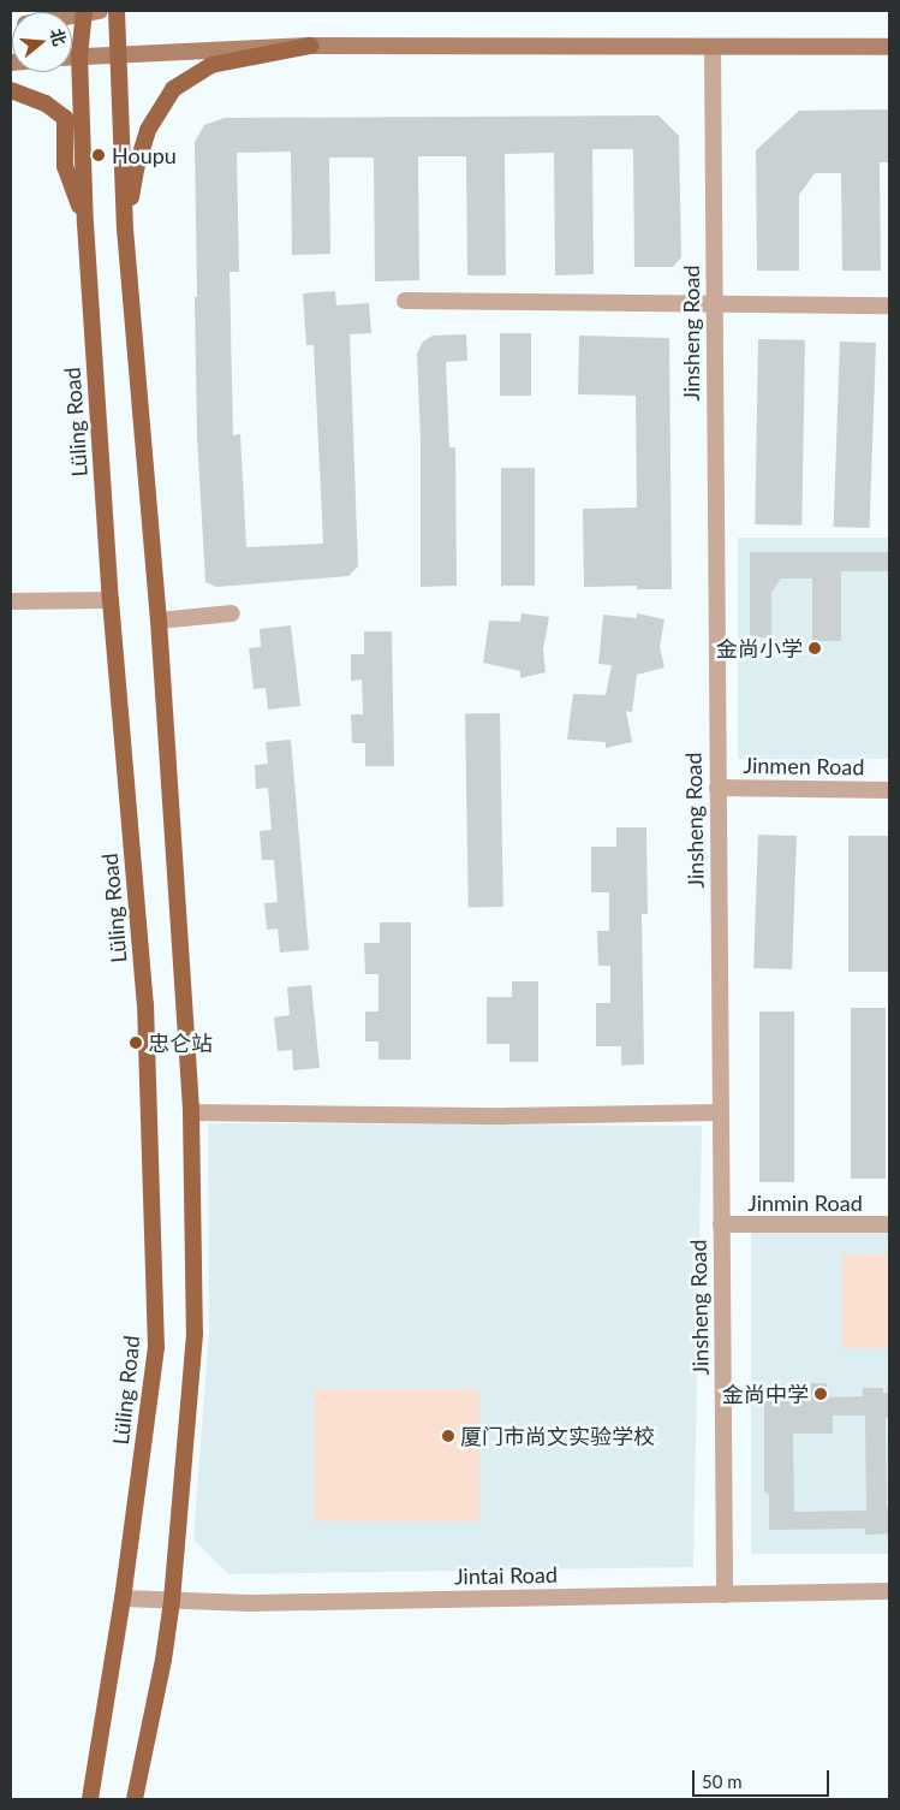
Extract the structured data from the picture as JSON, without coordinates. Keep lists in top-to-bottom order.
{
  "streets": {
    "main road": ["Lüling Road"],
    "street": [
      "Jinsheng Road",
      "Jinmen Road",
      "Jinmin Road",
      "Jintai Road"
    ]
  },
  "crossings": [
    ["Jinsheng Road", "Jinmen Road"],
    ["Jinsheng Road", "Jinmin Road"],
    ["Jinsheng Road", "Jintai Road"],
    ["Lüling Road", "Jintai Road"]
  ],
  "places": [
    "Houpu",
    "金尚小学",
    "忠仑站",
    "金尚中学",
    "厦门市尚文实验学校"
  ],
  "scale_bar": "50 m",
  "north": "right"
}
